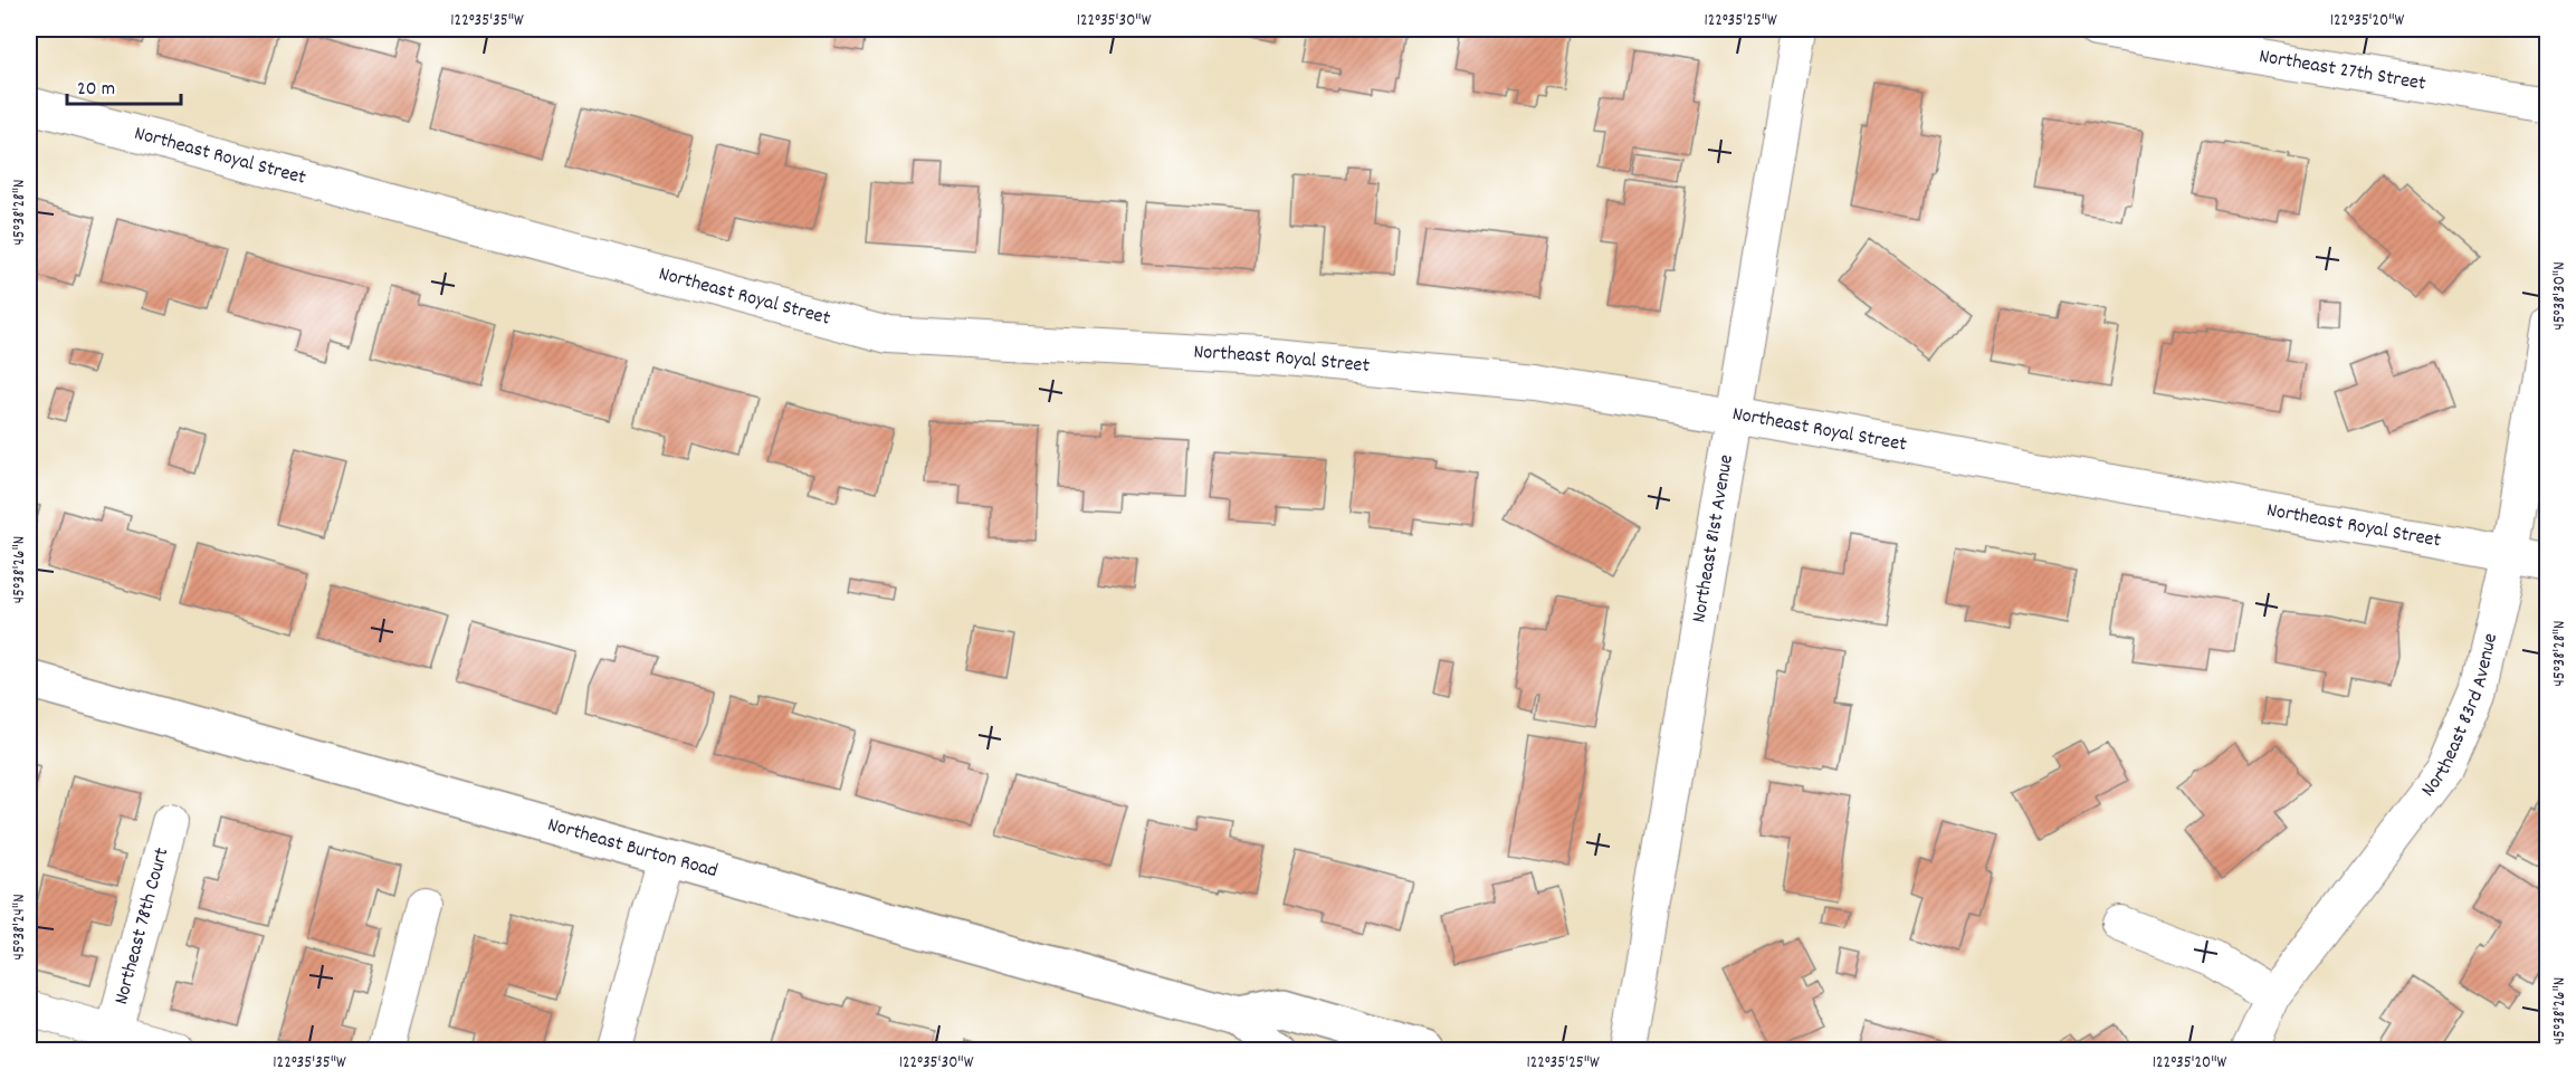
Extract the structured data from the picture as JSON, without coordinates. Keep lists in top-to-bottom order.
{
  "streets": {
    "main road": ["Northeast Burton Road"],
    "street": [
      "Northeast 27th Street",
      "Northeast Royal Street",
      "Northeast 81st Avenue",
      "Northeast 83rd Avenue",
      "Northeast 78th Court"
    ]
  },
  "crossings": [
    ["Northeast Royal Street", "Northeast 81st Avenue"],
    ["Northeast Royal Street", "Northeast 83rd Avenue"]
  ],
  "scale_bar": "20 m",
  "coordinates": [
    "122°35'35\"W",
    "122°35'30\"W",
    "122°35'25\"W",
    "122°35'20\"W",
    "45°38'28\"N",
    "45°38'30\"N",
    "45°38'26\"N",
    "45°38'24\"N"
  ]
}
